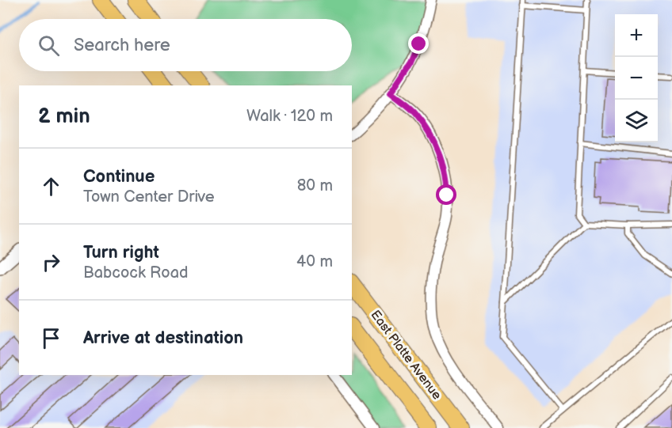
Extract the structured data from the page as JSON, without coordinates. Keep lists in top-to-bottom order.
{
  "streets": {
    "highway": ["East Platte Avenue"]
  },
  "page": {
    "map_buttons": ["+", "−"],
    "search": "Search here",
    "heading": ["2 min", "Walk · 120 m"],
    "list": [
      ["Continue", "Town Center Drive", "80 m"],
      ["Turn right", "Babcock Road", "40 m"],
      "Arrive at destination"
    ]
  }
}
